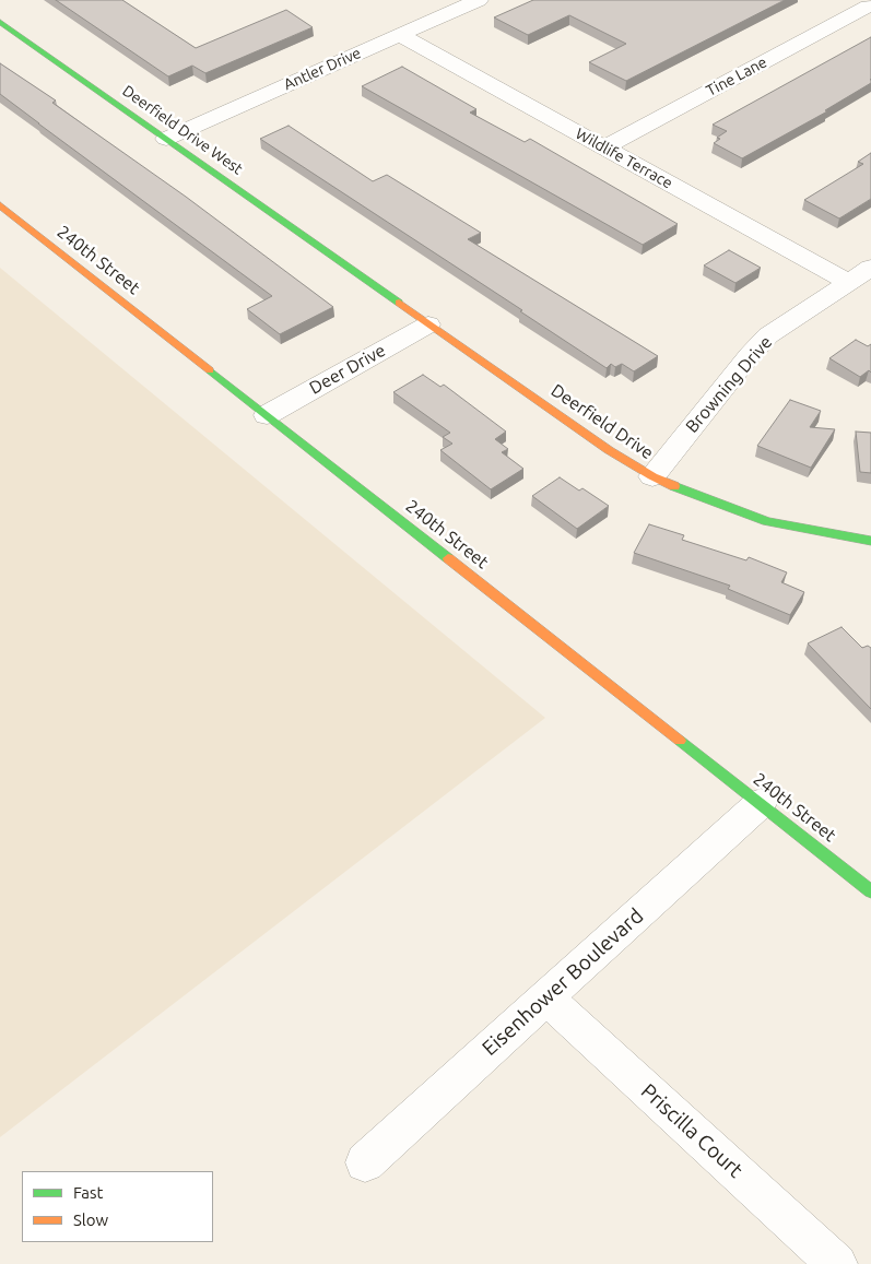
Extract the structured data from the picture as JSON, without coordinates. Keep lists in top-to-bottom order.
{
  "streets": {
    "street": [
      "Antler Drive",
      "Tine Lane",
      "Deerfield Drive West",
      "Wildlife Terrace",
      "240th Street",
      "Deer Drive",
      "Browning Drive",
      "Deerfield Drive",
      "Eisenhower Boulevard",
      "Priscilla Court"
    ]
  },
  "crossings": [
    ["Antler Drive", "Deerfield Drive West"],
    ["Antler Drive", "Wildlife Terrace"],
    ["Tine Lane", "Wildlife Terrace"],
    ["Deerfield Drive West", "Deerfield Drive"],
    ["Wildlife Terrace", "Browning Drive"],
    ["240th Street", "Deer Drive"],
    ["240th Street", "Eisenhower Boulevard"],
    ["Deer Drive", "Deerfield Drive"],
    ["Browning Drive", "Deerfield Drive"],
    ["Eisenhower Boulevard", "Priscilla Court"]
  ],
  "legend": ["Fast", "Slow"]
}
